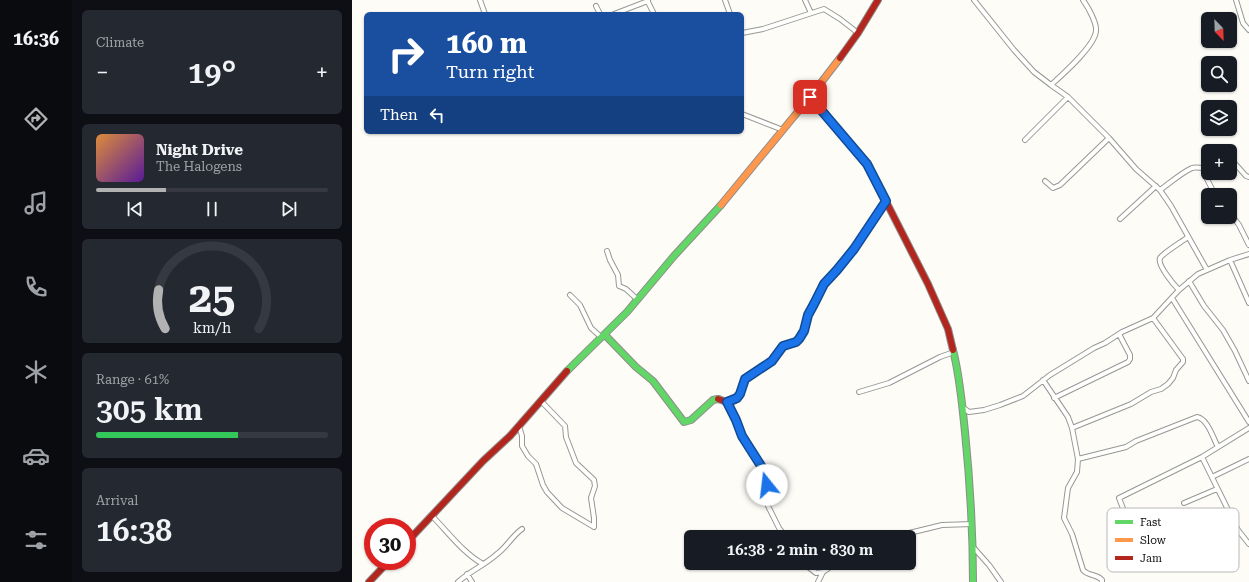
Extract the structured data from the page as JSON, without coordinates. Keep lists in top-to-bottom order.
{
  "legend": ["Fast", "Slow", "Jam"],
  "north": "bottom right",
  "page": {
    "tabs": "16:36",
    "tile": [
      "Climate",
      ["Range · 61%", "305 km"],
      ["Arrival", "16:38"]
    ],
    "map_buttons": ["+", "−"],
    "turn": ["160 m", "Turn right"],
    "heat": ["−", "19°", "+"],
    "then": "Then",
    "song": ["Night Drive", "The Halogens"],
    "limit": "30",
    "trip": "16:38 · 2 min · 830 m",
    "gauge": ["25", "km/h"]
  }
}
